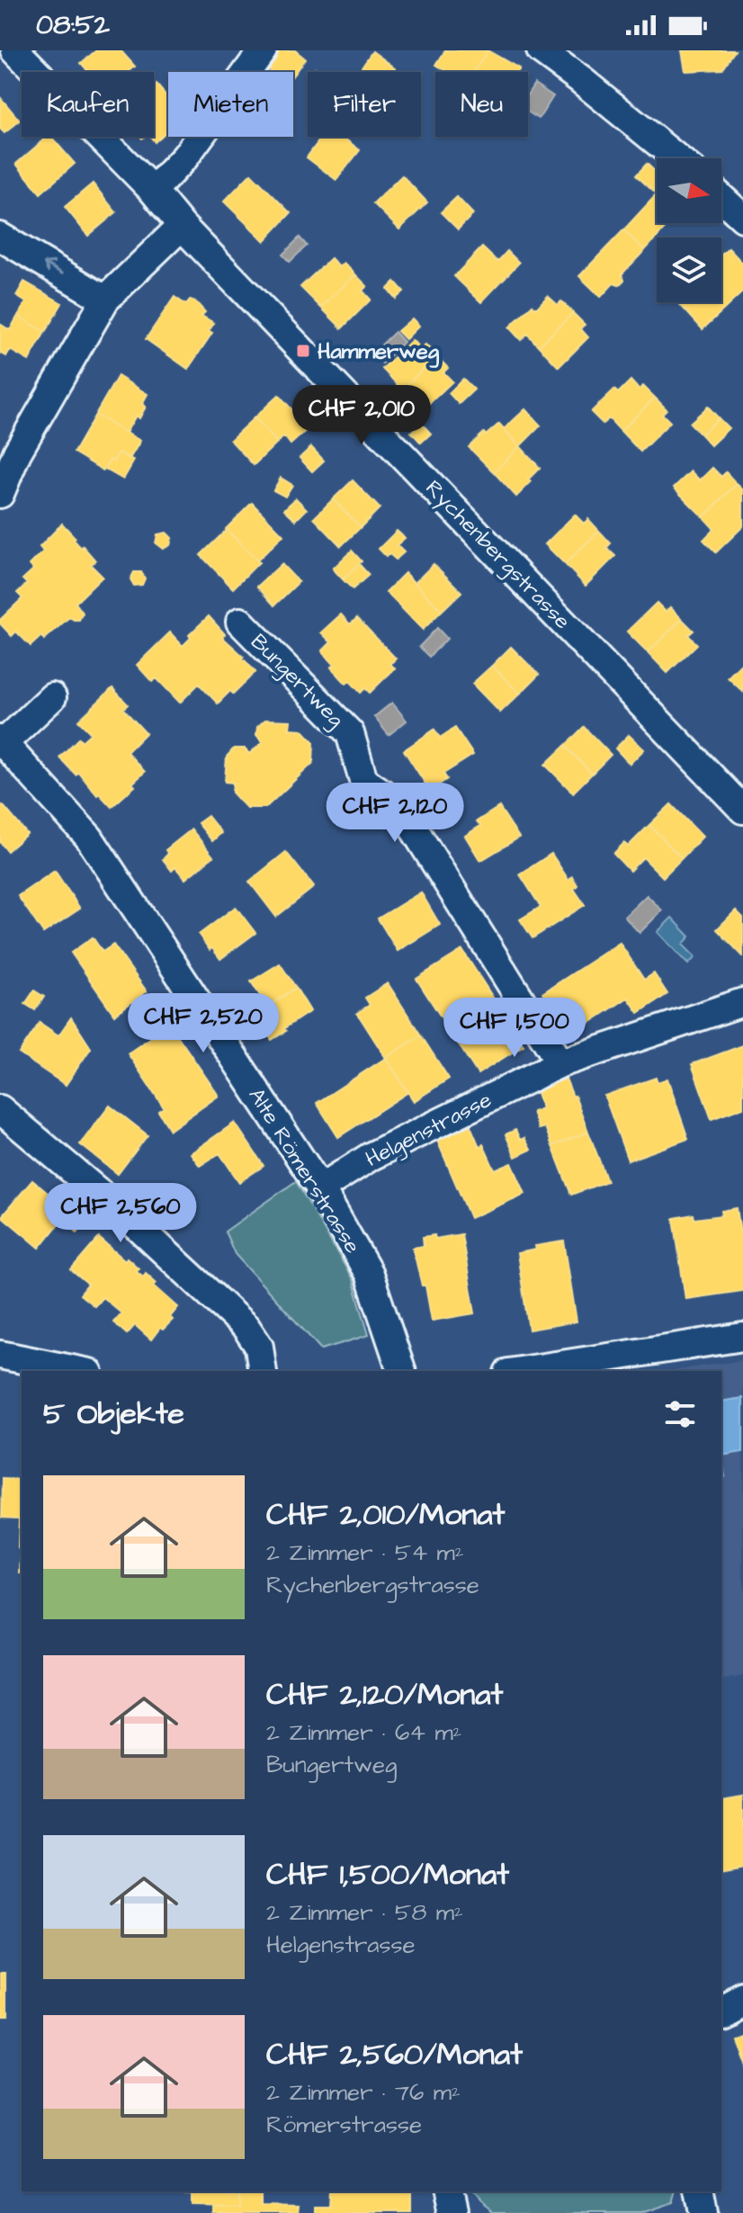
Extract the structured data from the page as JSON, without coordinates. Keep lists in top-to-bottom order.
{
  "streets": {
    "street": [
      "Rychenbergstrasse",
      "Bungertweg",
      "Helgenstrasse",
      "Alte Römerstrasse"
    ]
  },
  "crossings": [
    ["Bungertweg", "Helgenstrasse"],
    ["Helgenstrasse", "Alte Römerstrasse"]
  ],
  "places": {
    "transit": ["Hammerweg"]
  },
  "north": "right",
  "page": {
    "status": "08:52",
    "chip": [
      "Kaufen",
      "Mieten",
      "Filter",
      "Neu"
    ],
    "price": [
      "CHF 2,010",
      "CHF 2,120",
      "CHF 2,520",
      "CHF 1,500",
      "CHF 2,560"
    ],
    "heading": "5 Objekte",
    "list": [
      {
        "name": "CHF 2,010/Monat",
        "note": "2 Zimmer · 54 m² · Rychenbergstrasse"
      },
      {
        "name": "CHF 2,120/Monat",
        "note": "2 Zimmer · 64 m² · Bungertweg"
      },
      {
        "name": "CHF 1,500/Monat",
        "note": "2 Zimmer · 58 m² · Helgenstrasse"
      },
      {
        "name": "CHF 2,560/Monat",
        "note": "2 Zimmer · 76 m² · Römerstrasse"
      }
    ]
  }
}
